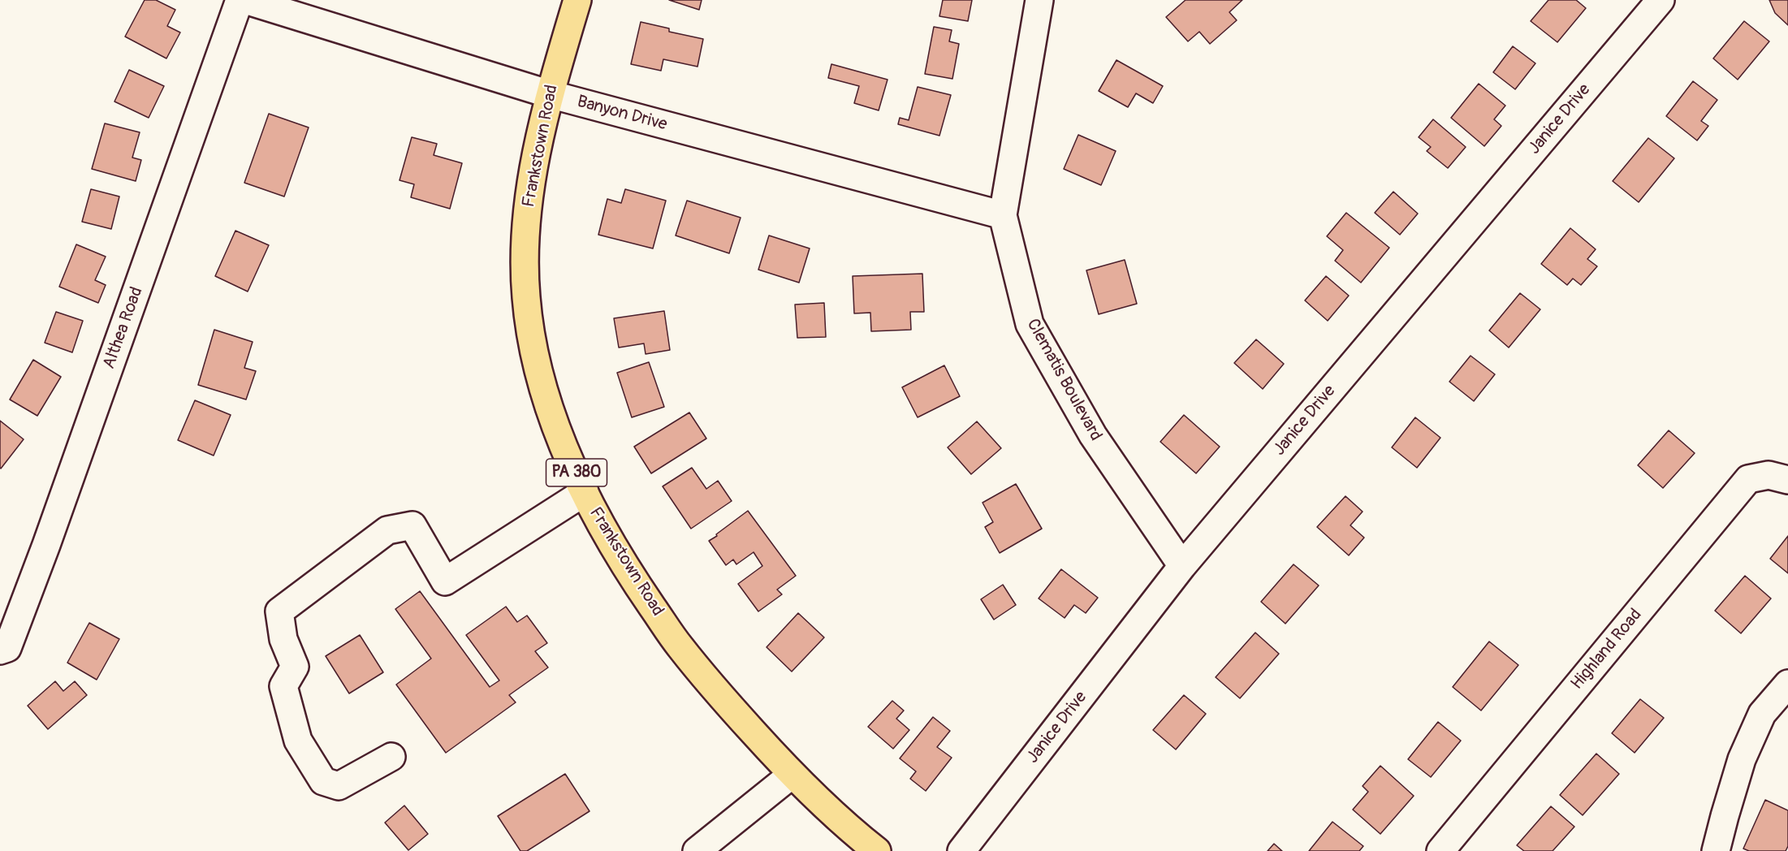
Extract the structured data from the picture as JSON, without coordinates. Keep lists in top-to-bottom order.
{
  "streets": {
    "main road": ["Frankstown Road", "PA 380"],
    "street": [
      "Banyon Drive",
      "Janice Drive",
      "Althea Road",
      "Clematis Boulevard",
      "Highland Road"
    ]
  },
  "crossings": [
    ["Banyon Drive", "Frankstown Road"],
    ["Banyon Drive", "Clematis Boulevard"],
    ["Janice Drive", "Clematis Boulevard"]
  ]
}
